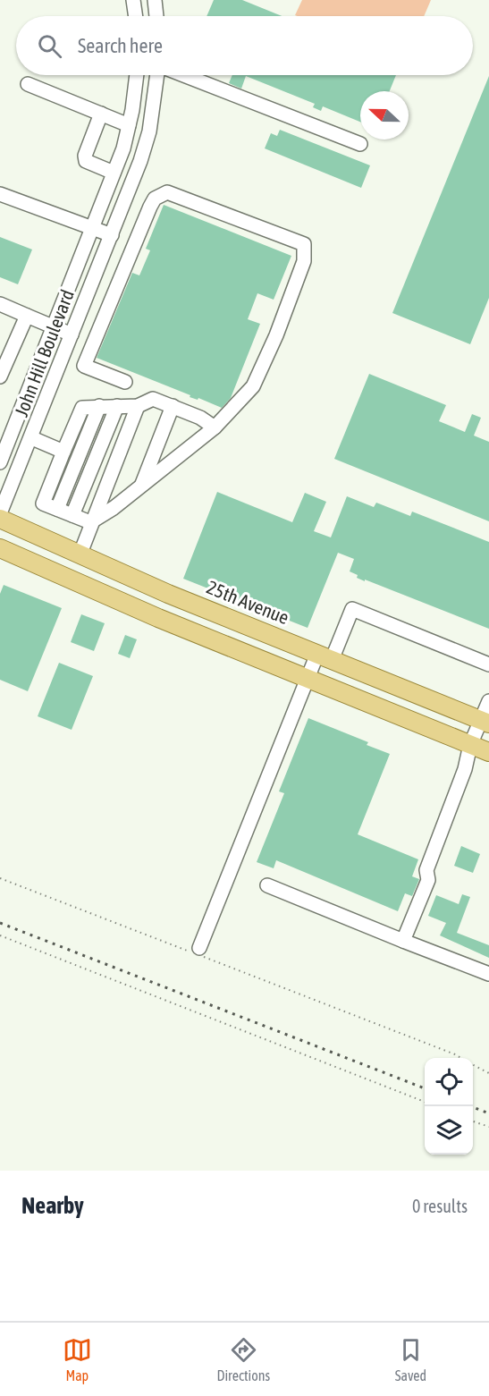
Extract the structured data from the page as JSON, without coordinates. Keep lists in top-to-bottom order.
{
  "streets": {
    "main road": ["25th Avenue"],
    "street": ["John Hill Boulevard"]
  },
  "north": "left",
  "page": {
    "search": "Search here",
    "heading": ["Nearby", "0 results"],
    "nav": ["Map", "Directions", "Saved"]
  }
}
